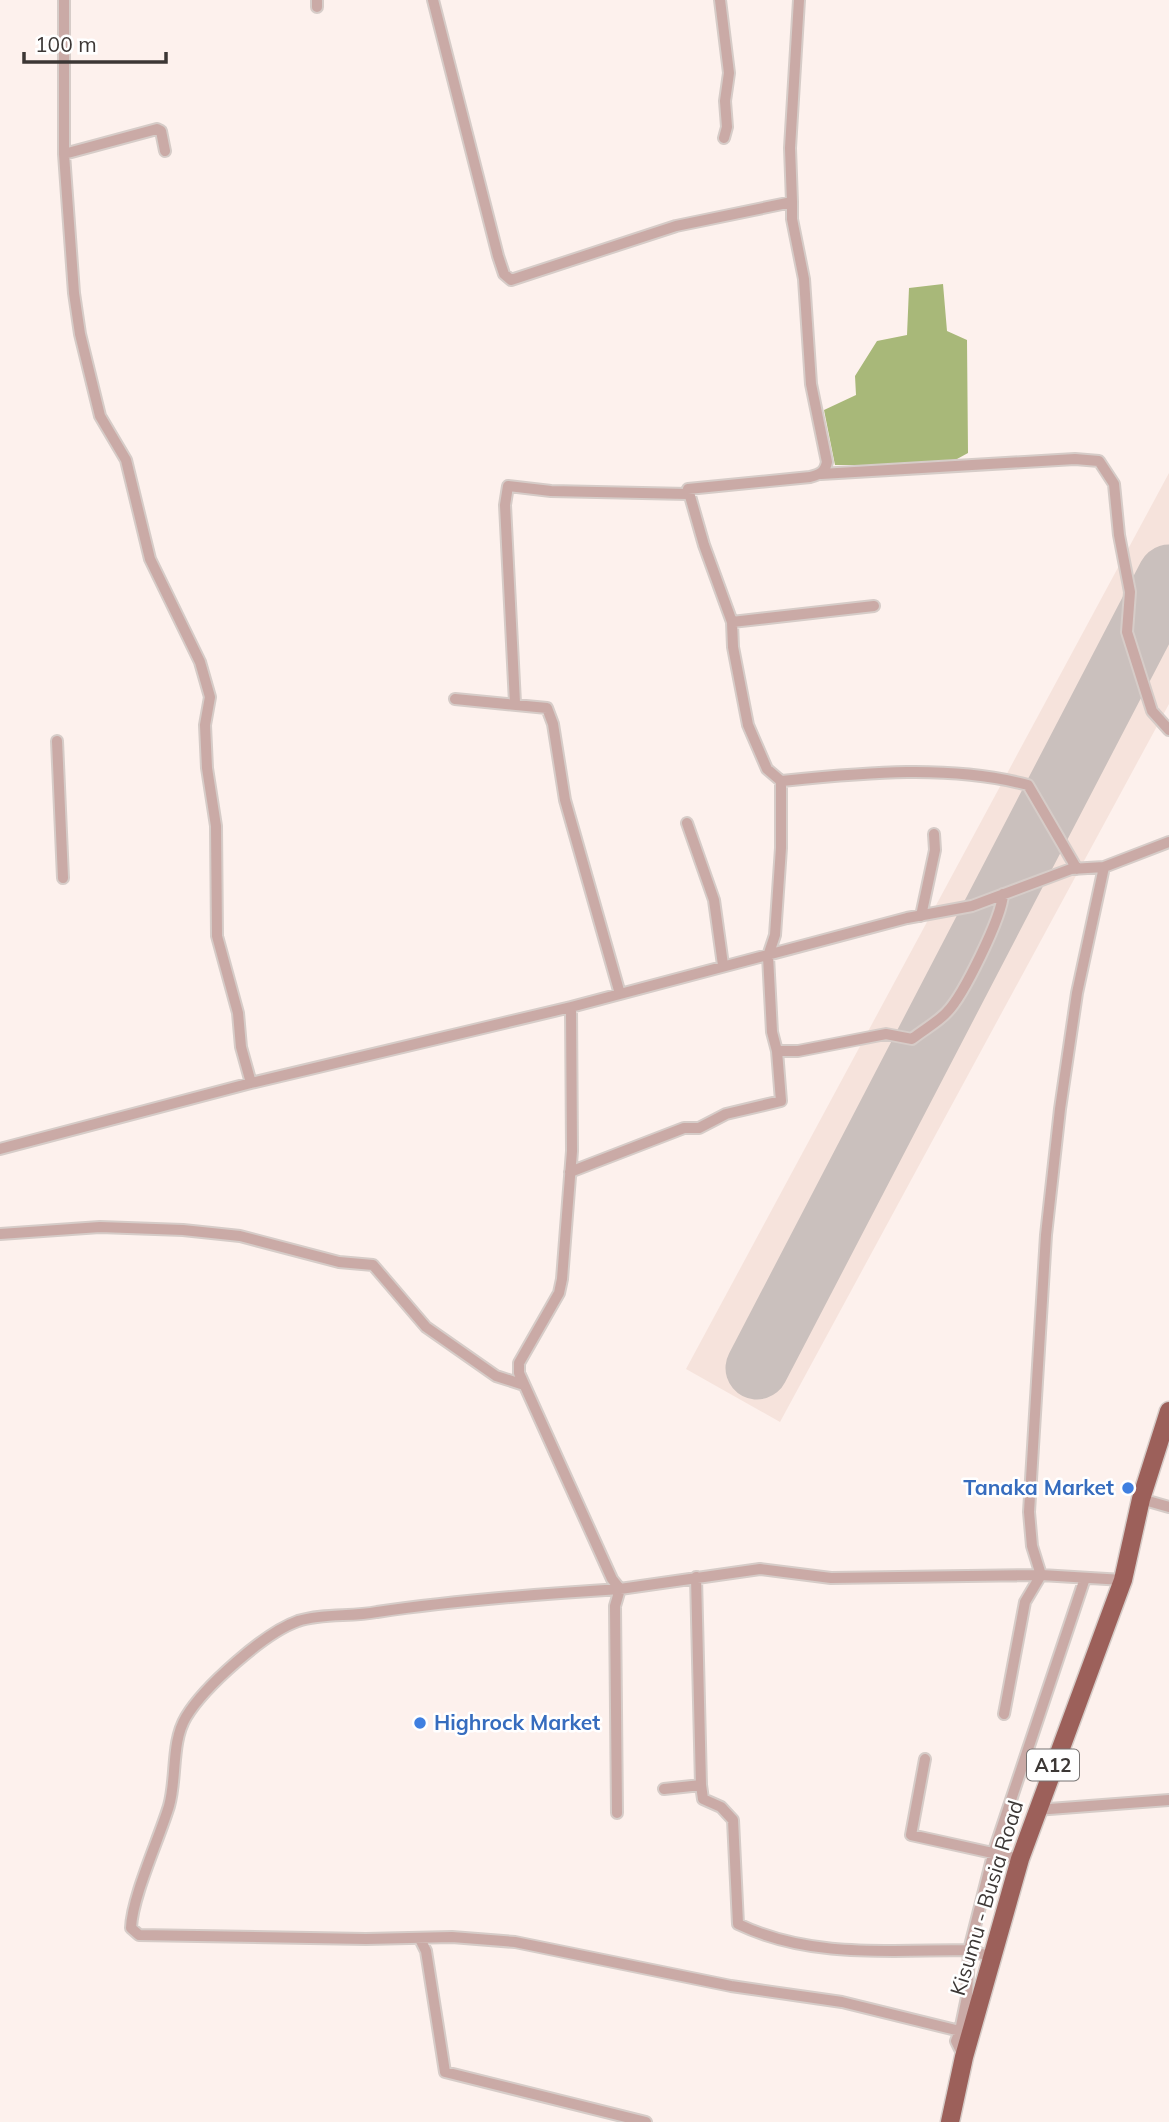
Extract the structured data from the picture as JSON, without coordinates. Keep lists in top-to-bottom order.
{
  "streets": {
    "highway": ["A12", "Kisumu - Busia Road"]
  },
  "places": ["Tanaka Market", "Highrock Market"],
  "scale_bar": "100 m"
}
